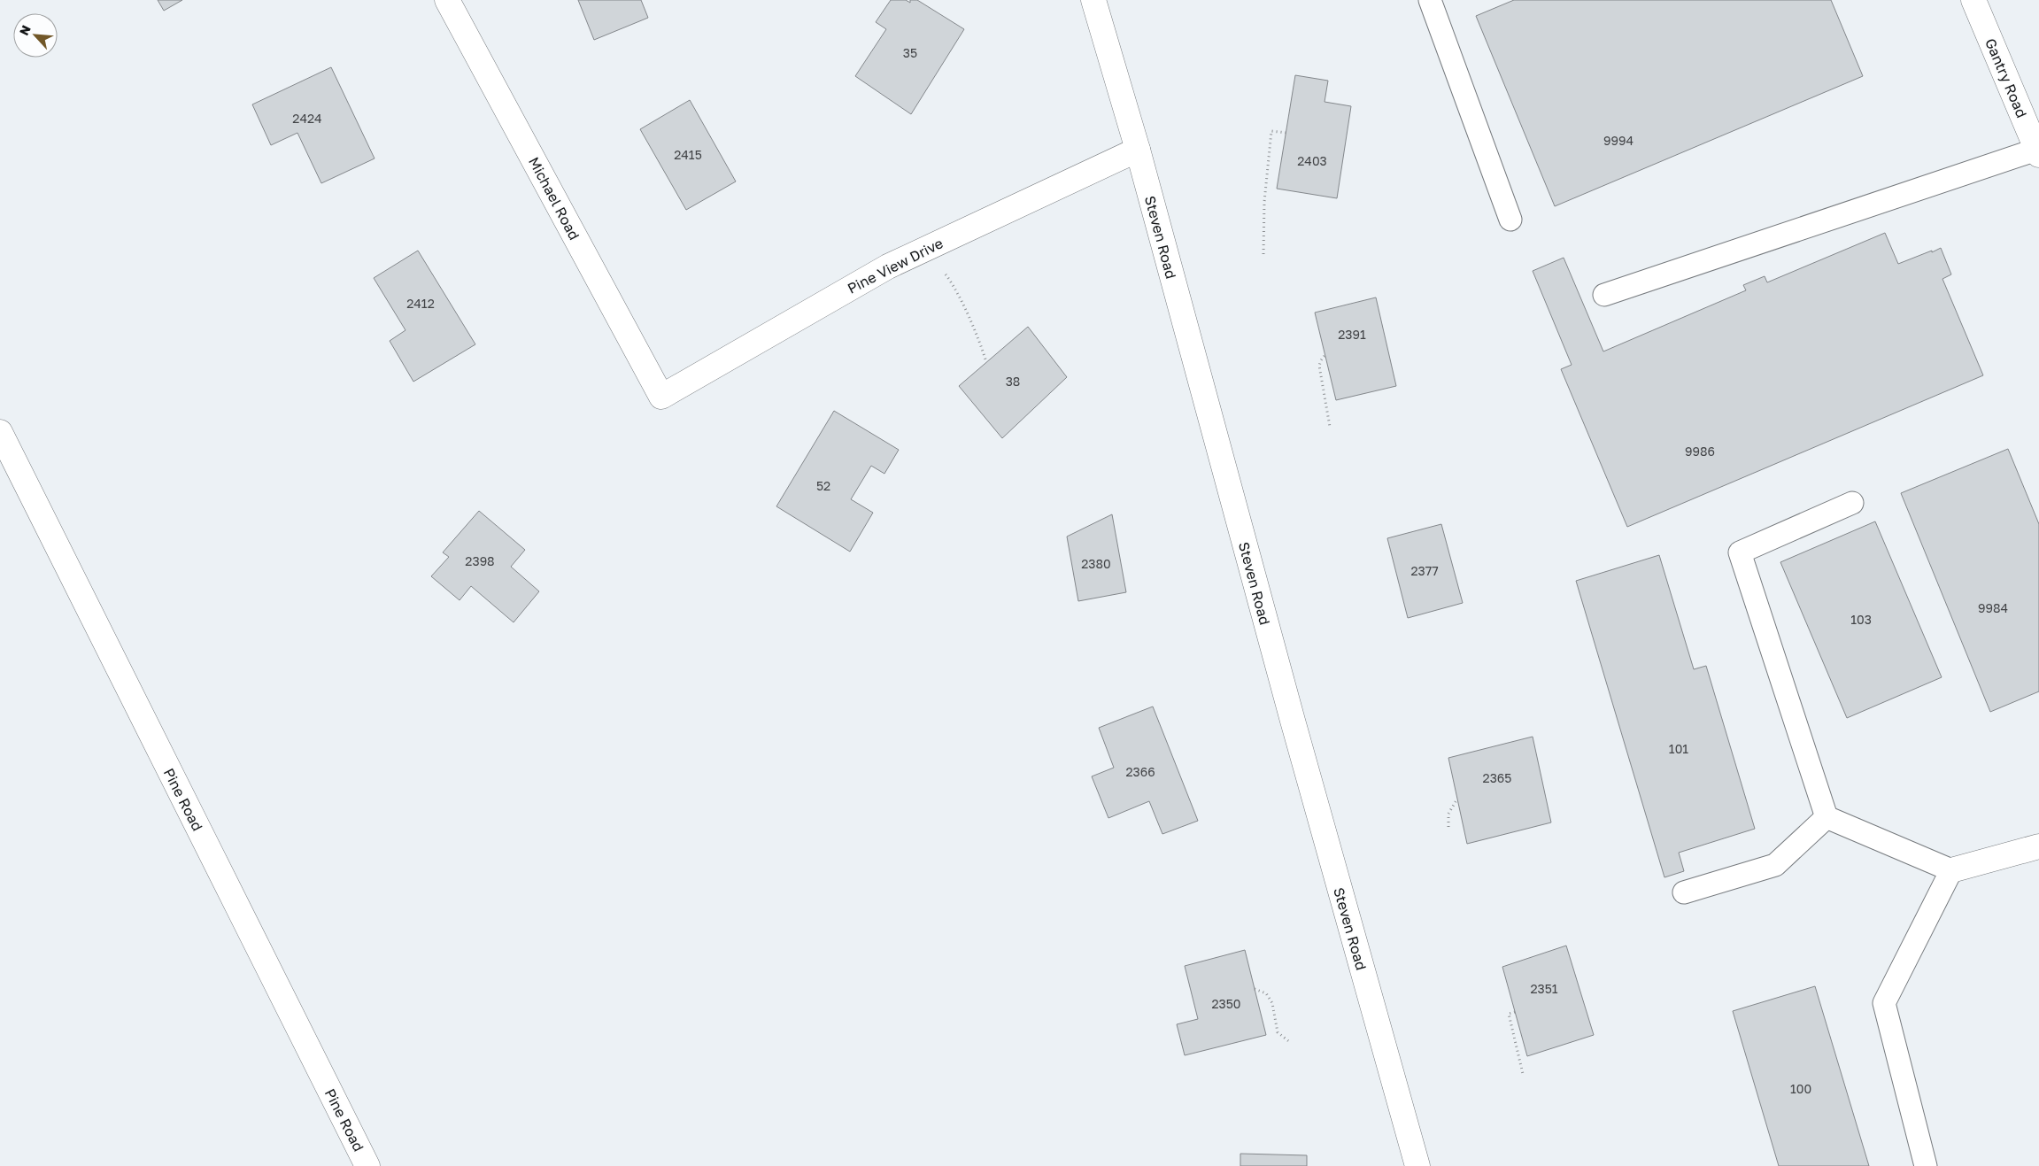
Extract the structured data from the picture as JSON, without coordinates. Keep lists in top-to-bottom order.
{
  "streets": {
    "street": [
      "Gantry Road",
      "Michael Road",
      "Steven Road",
      "Pine View Drive",
      "Pine Road"
    ]
  },
  "crossings": [
    ["Michael Road", "Pine View Drive"],
    ["Steven Road", "Pine View Drive"]
  ],
  "house_numbers": [
    "35",
    "2424",
    "9994",
    "2415",
    "2403",
    "2412",
    "2391",
    "38",
    "9986",
    "52",
    "2398",
    "2380",
    "2377",
    "9984",
    "103",
    "101",
    "2366",
    "2365",
    "2351",
    "2350",
    "100"
  ],
  "north": "top left"
}
